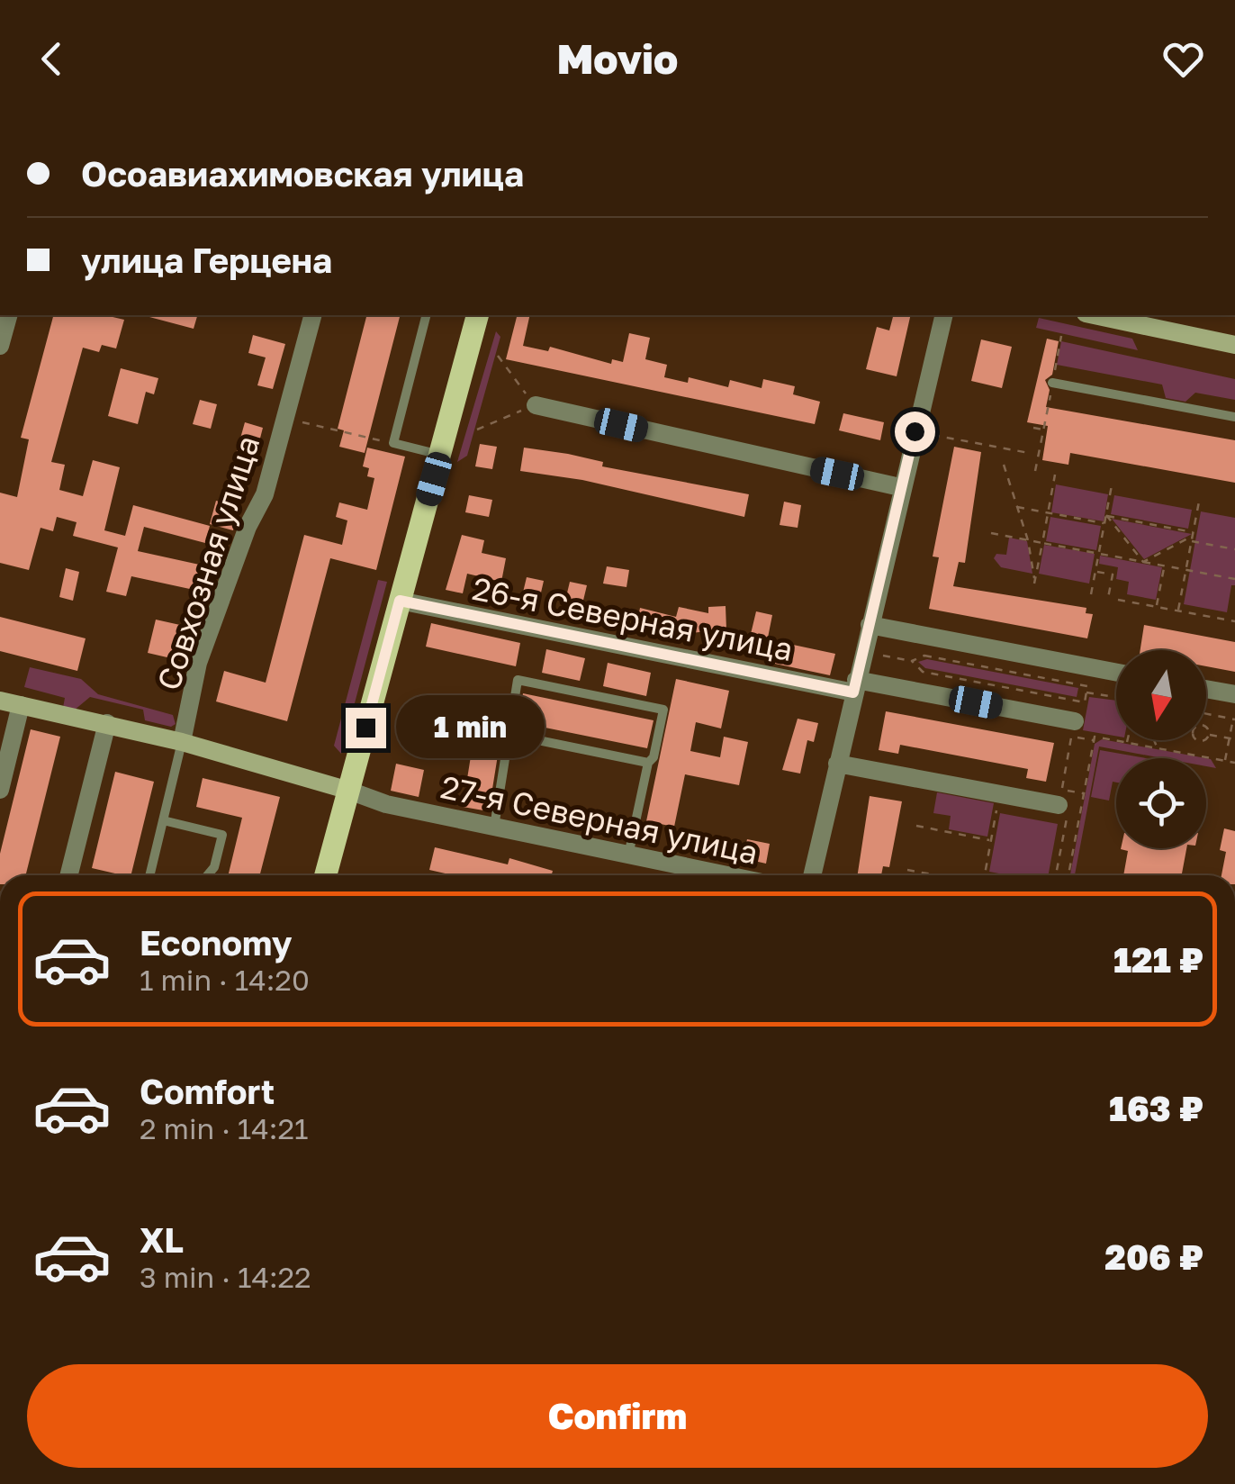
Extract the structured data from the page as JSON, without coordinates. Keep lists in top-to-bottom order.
{
  "streets": {
    "street": ["Совхозная улица", "26-я Северная улица", "27-я Северная улица"]
  },
  "crossings": [
    ["Совхозная улица", "27-я Северная улица"]
  ],
  "north": "bottom",
  "page": {
    "header": "Movio",
    "banner": ["Осоавиахимовская улица", "улица Герцена"],
    "bubble": "1 min",
    "list": [
      {
        "name": "Economy",
        "note": "1 min · 14:20",
        "value": "121 ₽"
      },
      {
        "name": "Comfort",
        "note": "2 min · 14:21",
        "value": "163 ₽"
      },
      {
        "name": "XL",
        "note": "3 min · 14:22",
        "value": "206 ₽"
      }
    ],
    "buttons": "Confirm"
  }
}
